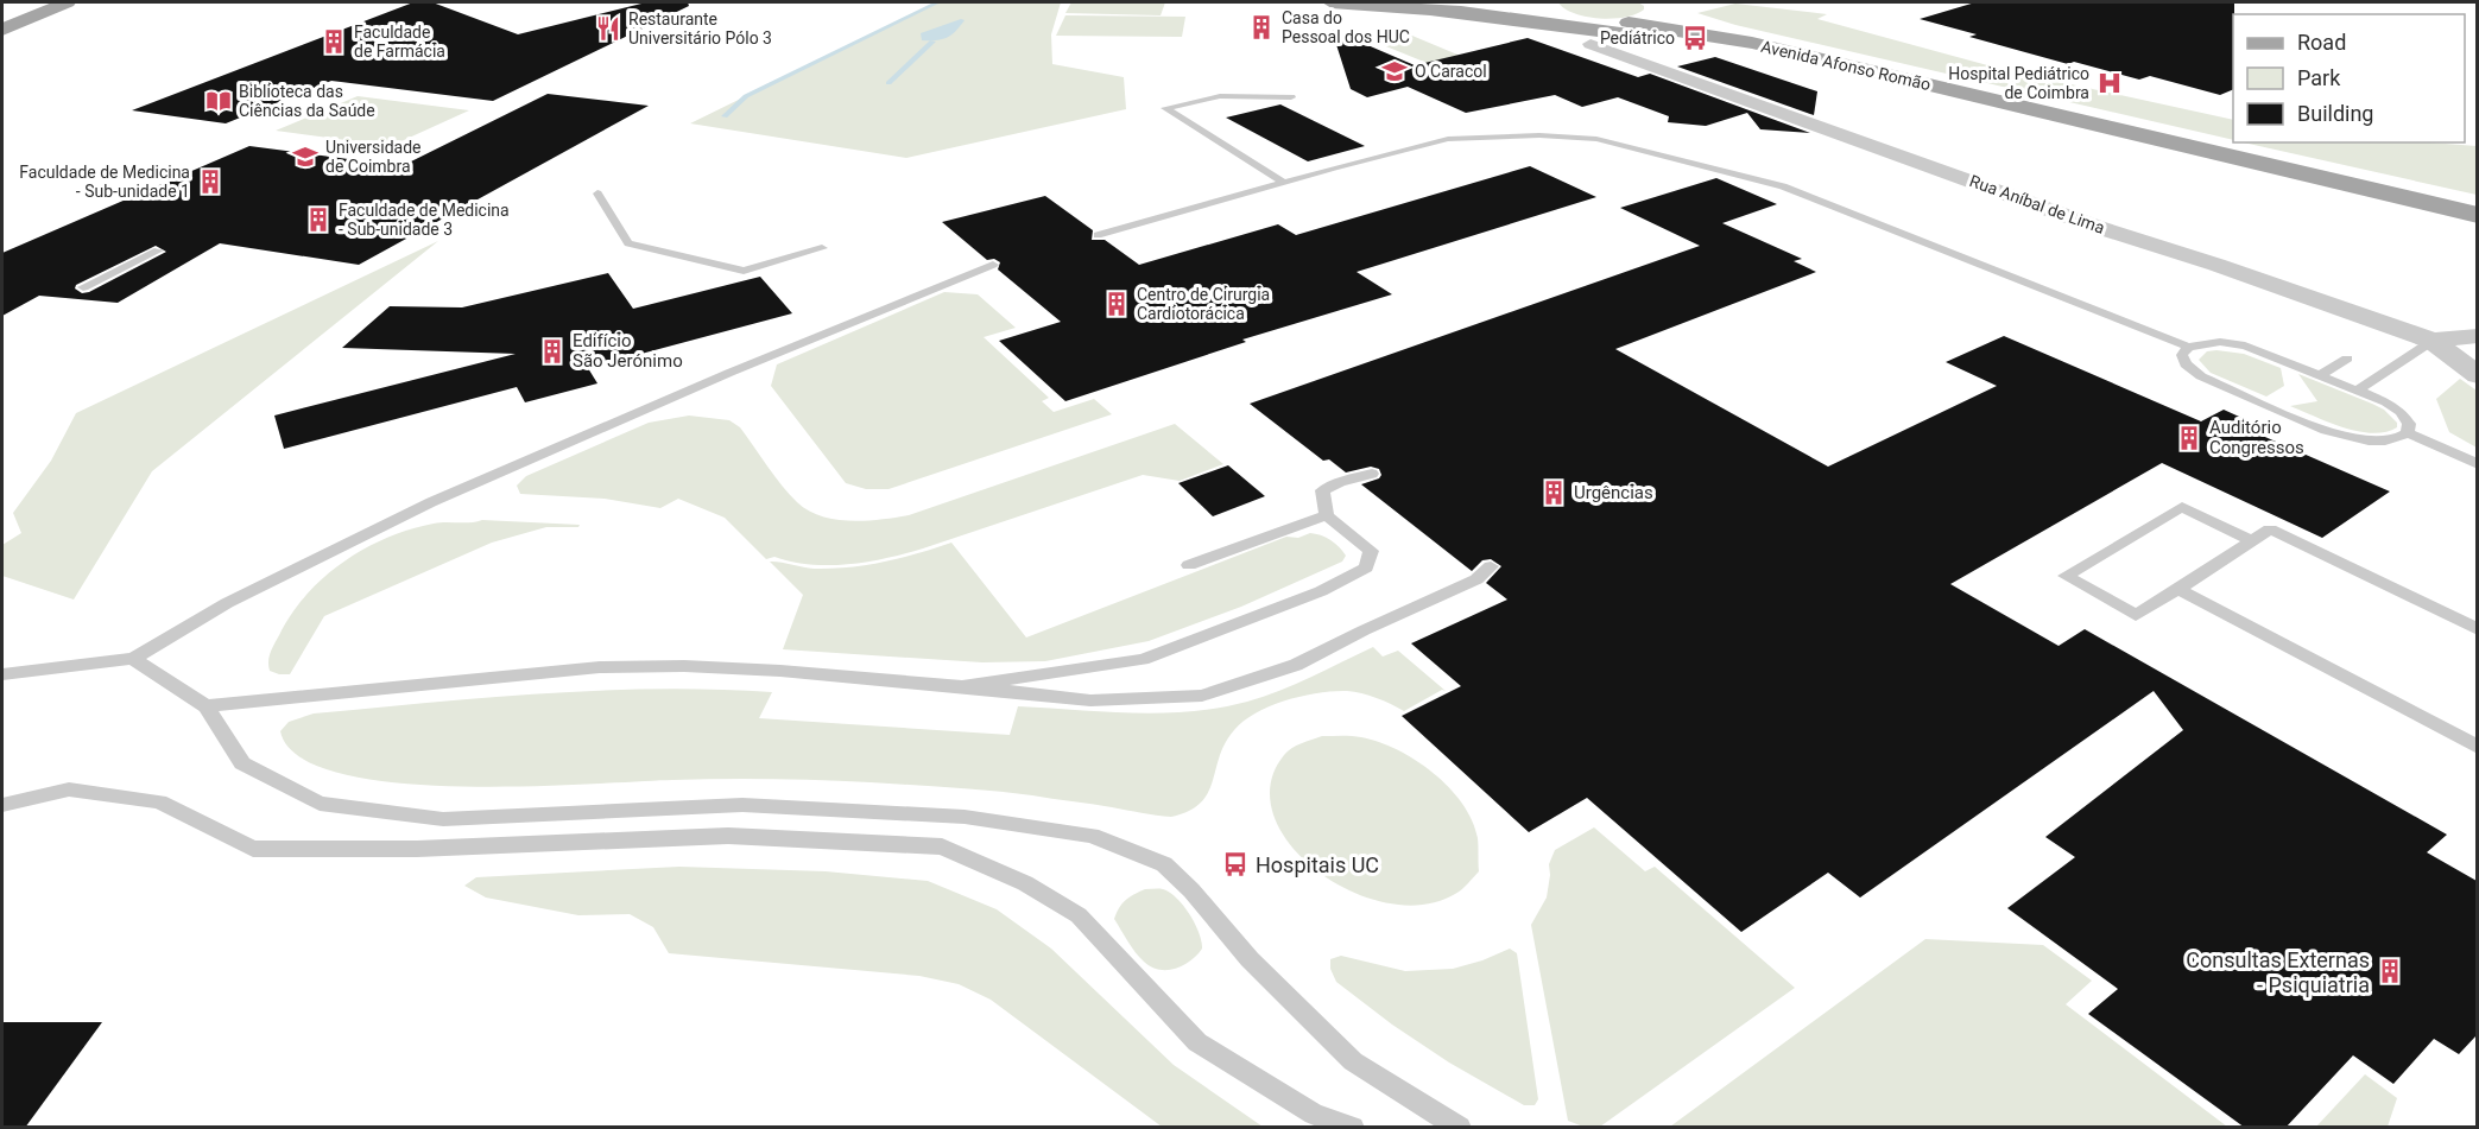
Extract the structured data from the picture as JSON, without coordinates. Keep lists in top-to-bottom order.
{
  "streets": {
    "main road": ["Avenida Afonso Romão"],
    "street": ["Rua Aníbal de Lima"]
  },
  "places": {
    "building": [
      "Casa do Pessoal dos HUC",
      "Faculdade de Farmácia",
      "Faculdade de Medicina - Sub-unidade 1",
      "Faculdade de Medicina - Sub-unidade 3",
      "Centro de Cirurgia Cardiotorácica",
      "Edifício São Jerónimo",
      "Auditório Congressos",
      "Urgências",
      "Consultas Externas - Psiquiatria"
    ],
    "restaurant": ["Restaurante Universitário Pólo 3"],
    "bus stop": ["Pediátrico", "Hospitais UC"],
    "school or university": ["O Caracol", "Universidade de Coimbra"],
    "hospital": ["Hospital Pediátrico de Coimbra"],
    "library": ["Biblioteca das Ciências da Saúde"]
  },
  "legend": ["Road", "Park", "Building"]
}
